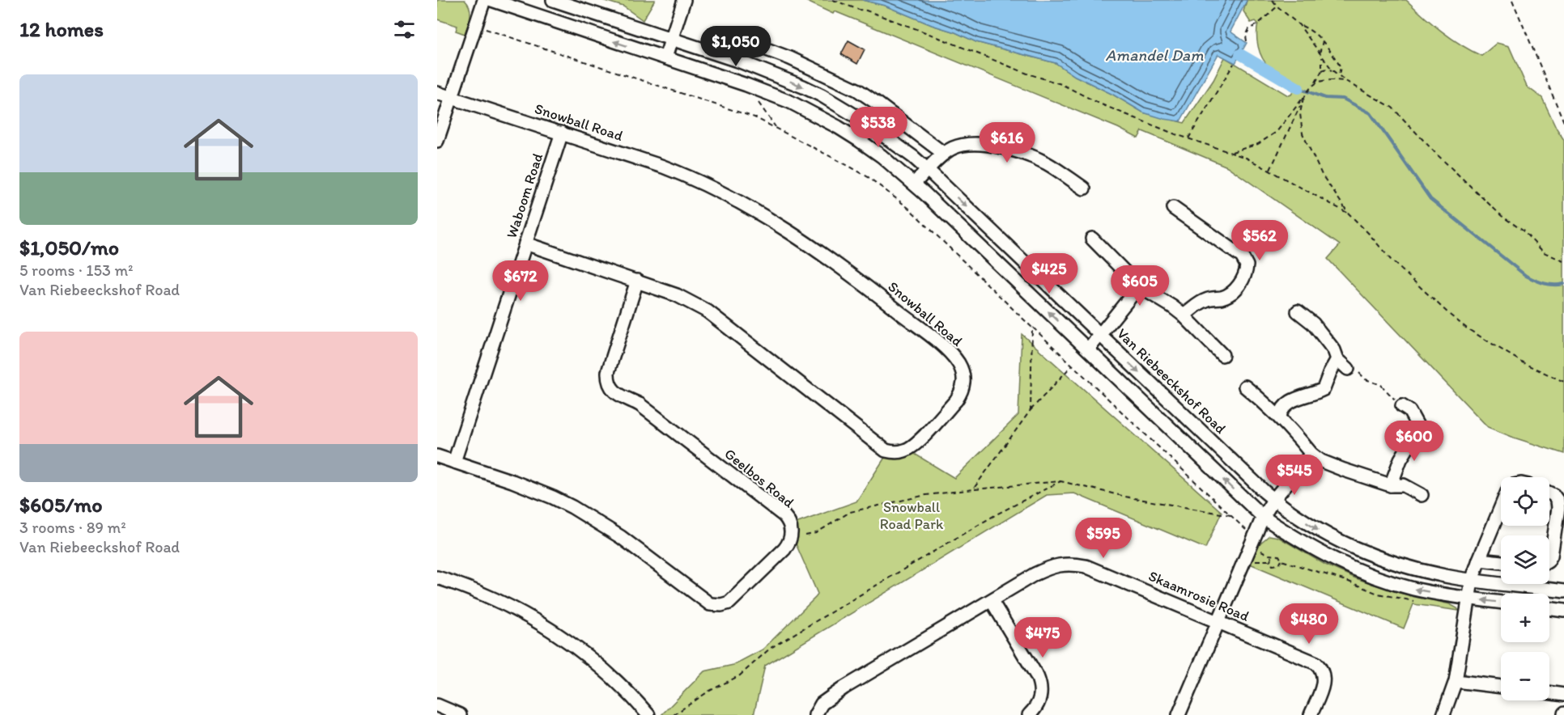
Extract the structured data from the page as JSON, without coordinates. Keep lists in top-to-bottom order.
{
  "streets": {
    "street": [
      "Snowball Road",
      "Waboom Road",
      "Van Riebeeckshof Road",
      "Geelbos Road",
      "Skaamrosie Road"
    ]
  },
  "crossings": [
    ["Snowball Road", "Waboom Road"],
    ["Snowball Road", "Geelbos Road"],
    ["Waboom Road", "Geelbos Road"]
  ],
  "water": ["Amandel Dam"],
  "parks": ["Snowball Road Park"],
  "page": {
    "heading": "12 homes",
    "price": [
      "$1,050",
      "$538",
      "$616",
      "$562",
      "$425",
      "$672",
      "$605",
      "$600",
      "$545",
      "$595",
      "$480",
      "$475"
    ],
    "list": [
      {
        "name": "$1,050/mo",
        "note": "5 rooms · 153 m² · Van Riebeeckshof Road"
      },
      {
        "name": "$605/mo",
        "note": "3 rooms · 89 m² · Van Riebeeckshof Road"
      }
    ],
    "map_buttons": ["+", "−"]
  }
}
